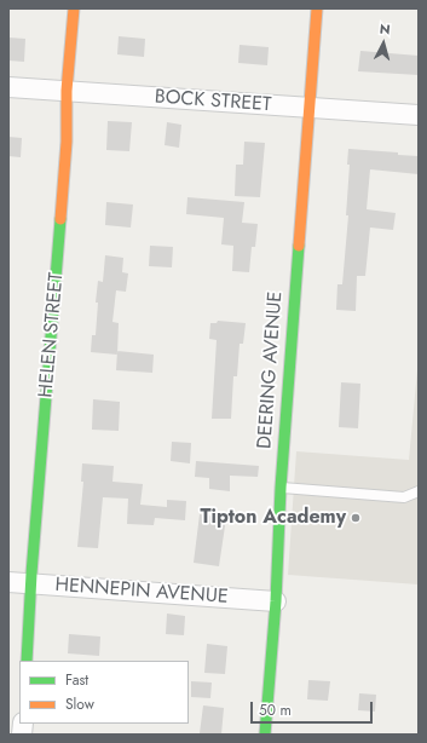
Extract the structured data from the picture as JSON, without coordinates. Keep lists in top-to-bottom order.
{
  "streets": {
    "street": [
      "BOCK STREET",
      "HELEN STREET",
      "DEERING AVENUE",
      "HENNEPIN AVENUE"
    ]
  },
  "crossings": [
    ["BOCK STREET", "HELEN STREET"],
    ["BOCK STREET", "DEERING AVENUE"],
    ["HELEN STREET", "HENNEPIN AVENUE"],
    ["DEERING AVENUE", "HENNEPIN AVENUE"]
  ],
  "places": ["Tipton Academy"],
  "legend": ["Fast", "Slow"],
  "scale_bar": "50 m",
  "north": "top"
}
